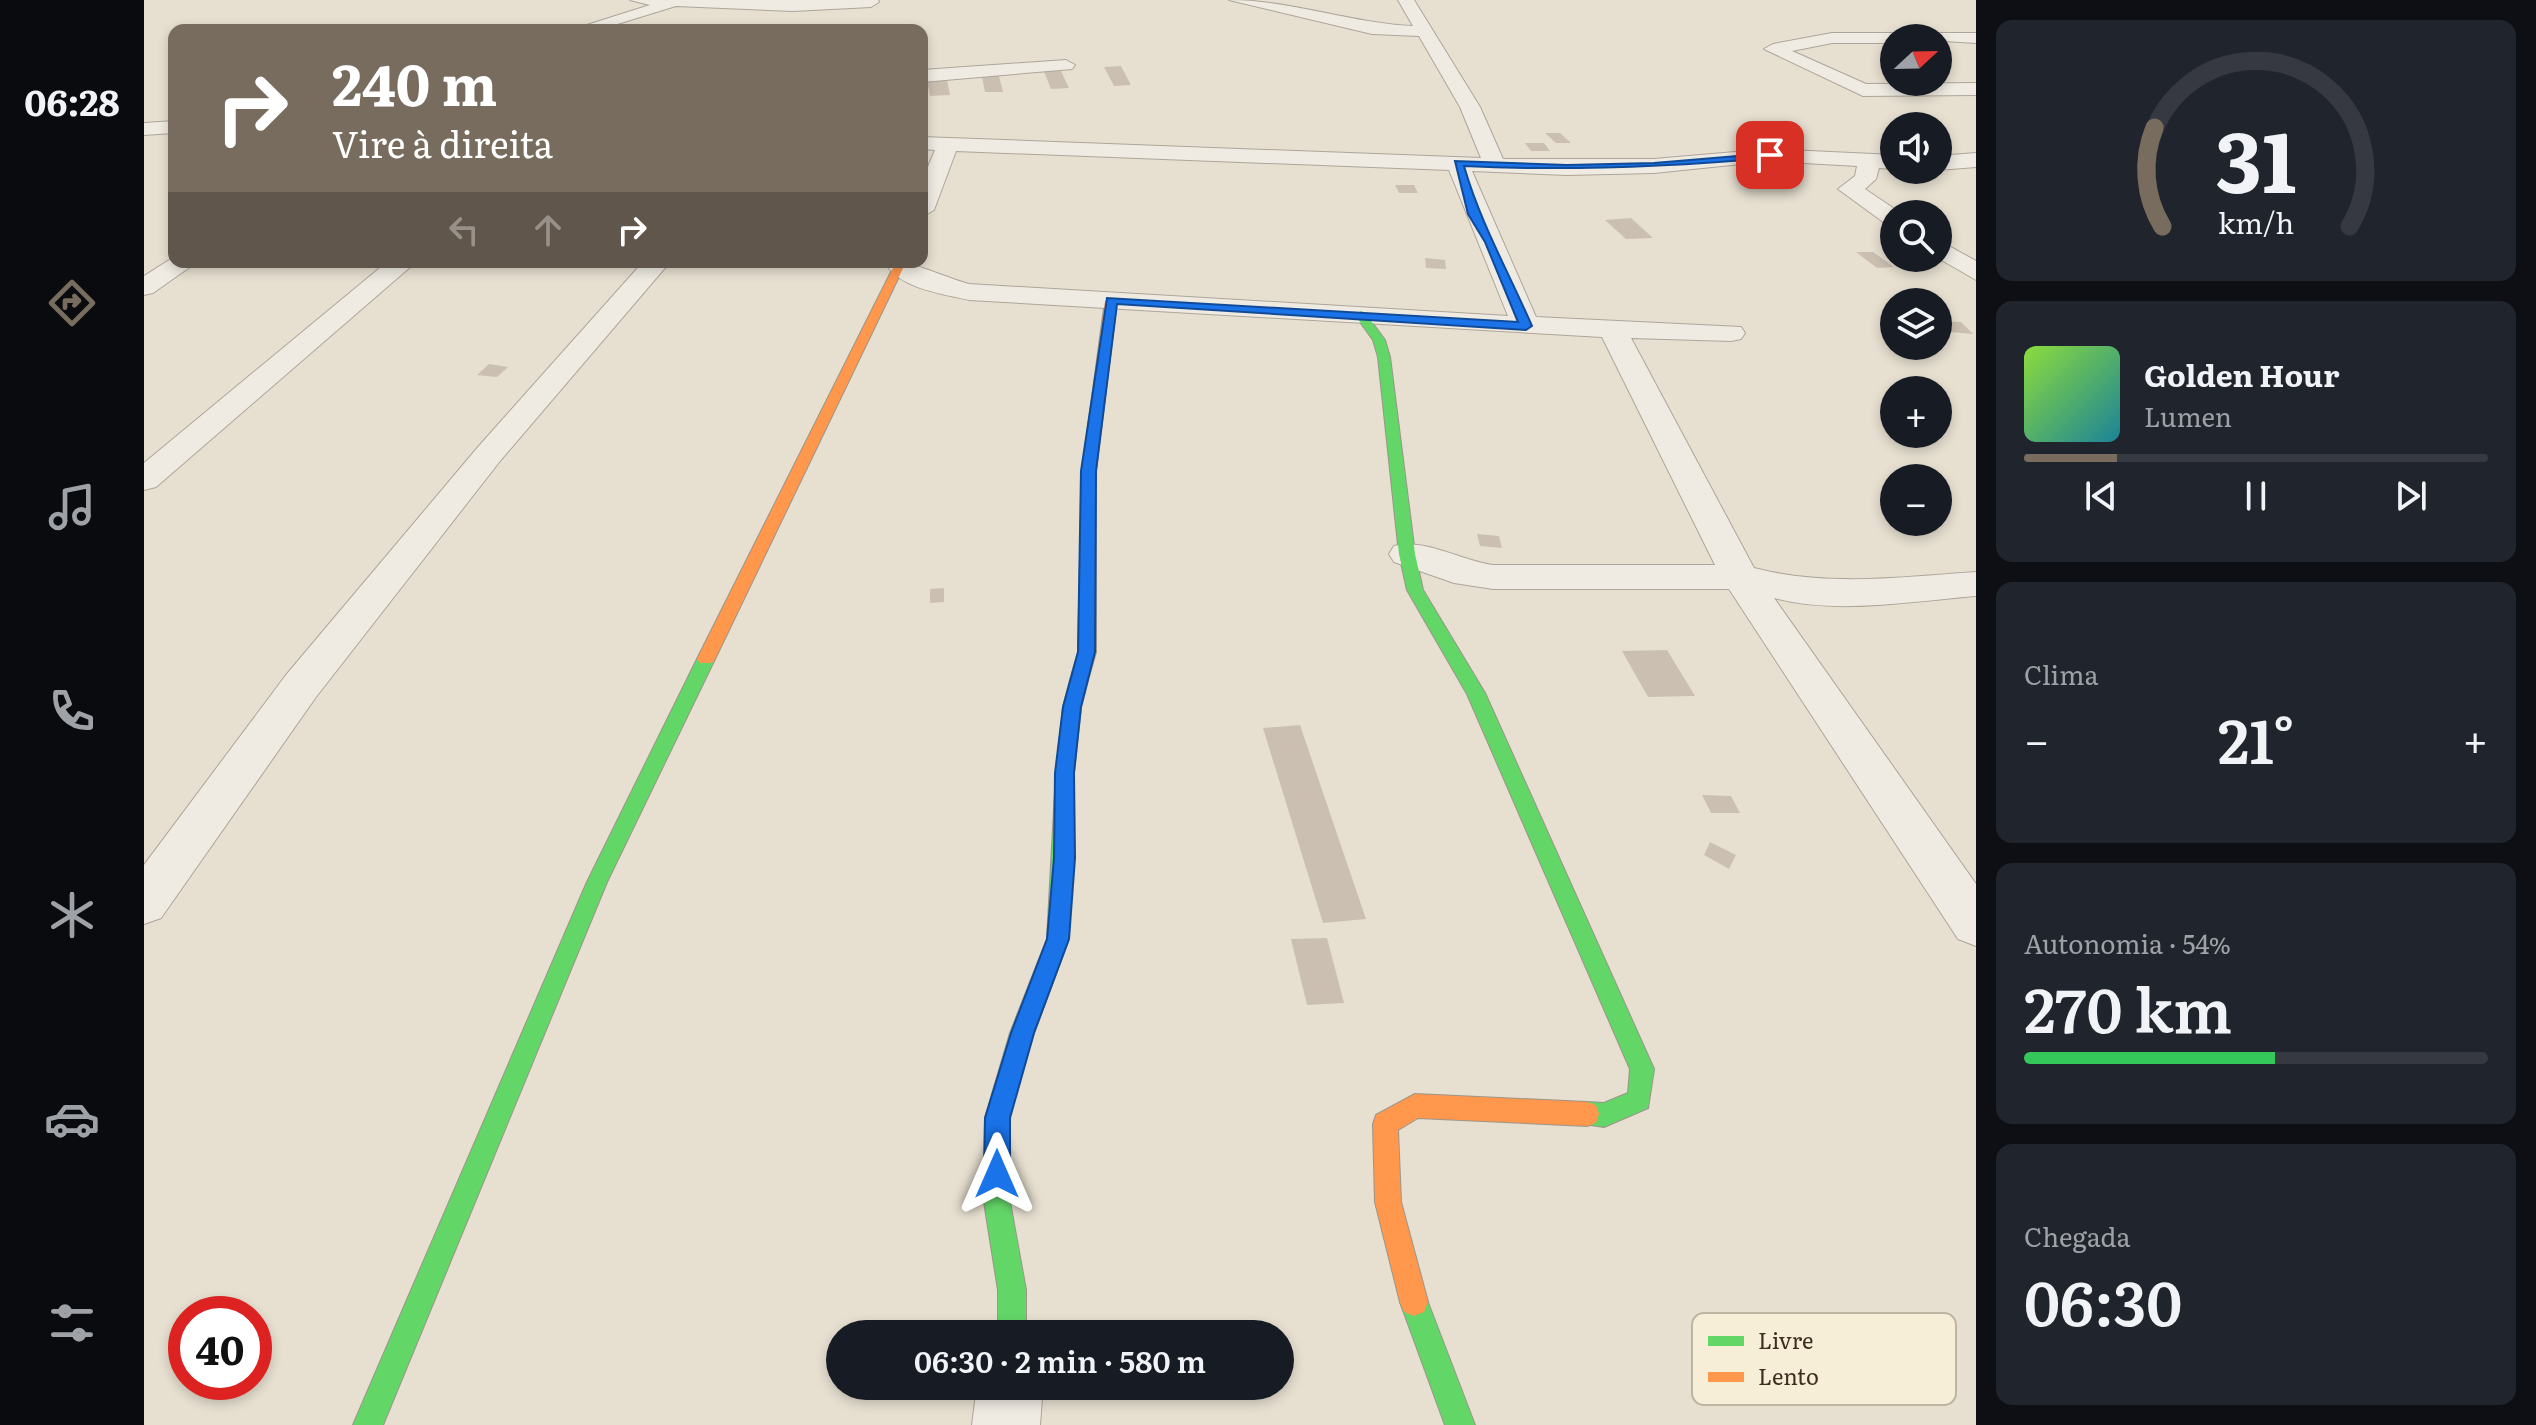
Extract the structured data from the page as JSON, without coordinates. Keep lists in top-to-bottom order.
{
  "legend": ["Livre", "Lento"],
  "north": "right",
  "page": {
    "tabs": "06:28",
    "map_buttons": ["+", "−"],
    "turn": ["240 m", "Vire à direita"],
    "song": ["Golden Hour", "Lumen"],
    "tile": [
      "Clima",
      ["Autonomia · 54%", "270 km"],
      ["Chegada", "06:30"]
    ],
    "heat": ["−", "21°", "+"],
    "limit": "40",
    "trip": "06:30 · 2 min · 580 m",
    "gauge": ["31", "km/h"]
  }
}
